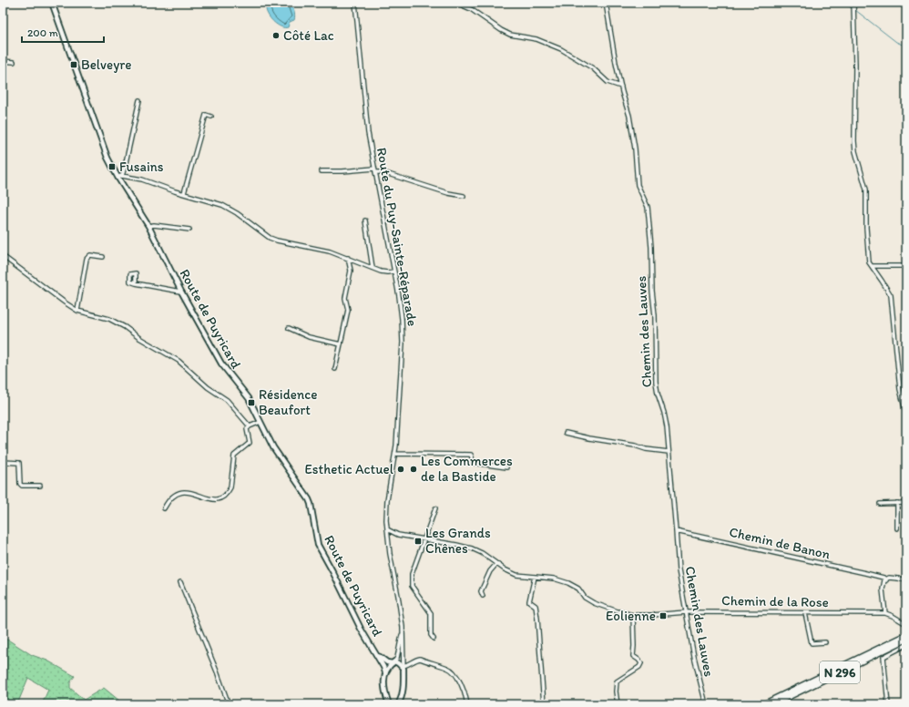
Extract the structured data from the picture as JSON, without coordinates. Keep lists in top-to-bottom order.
{
  "streets": {
    "highway": ["N 296"],
    "main road": ["Route de Puyricard"],
    "street": [
      "Route du Puy-Sainte-Réparade",
      "Chemin des Lauves",
      "Chemin de Banon",
      "Chemin de la Rose"
    ]
  },
  "crossings": [
    ["Route du Puy-Sainte-Réparade", "Route de Puyricard"],
    ["Route du Puy-Sainte-Réparade", "Chemin de la Rose"],
    ["Chemin des Lauves", "Chemin de Banon"],
    ["Chemin des Lauves", "Chemin de la Rose"]
  ],
  "places": {
    "other": ["Côté Lac", "Esthetic Actuel", "Les Commerces de la Bastide"],
    "transit": [
      "Belveyre",
      "Fusains",
      "Résidence Beaufort",
      "Les Grands Chênes",
      "Eolienne"
    ]
  },
  "scale_bar": "200 m"
}
